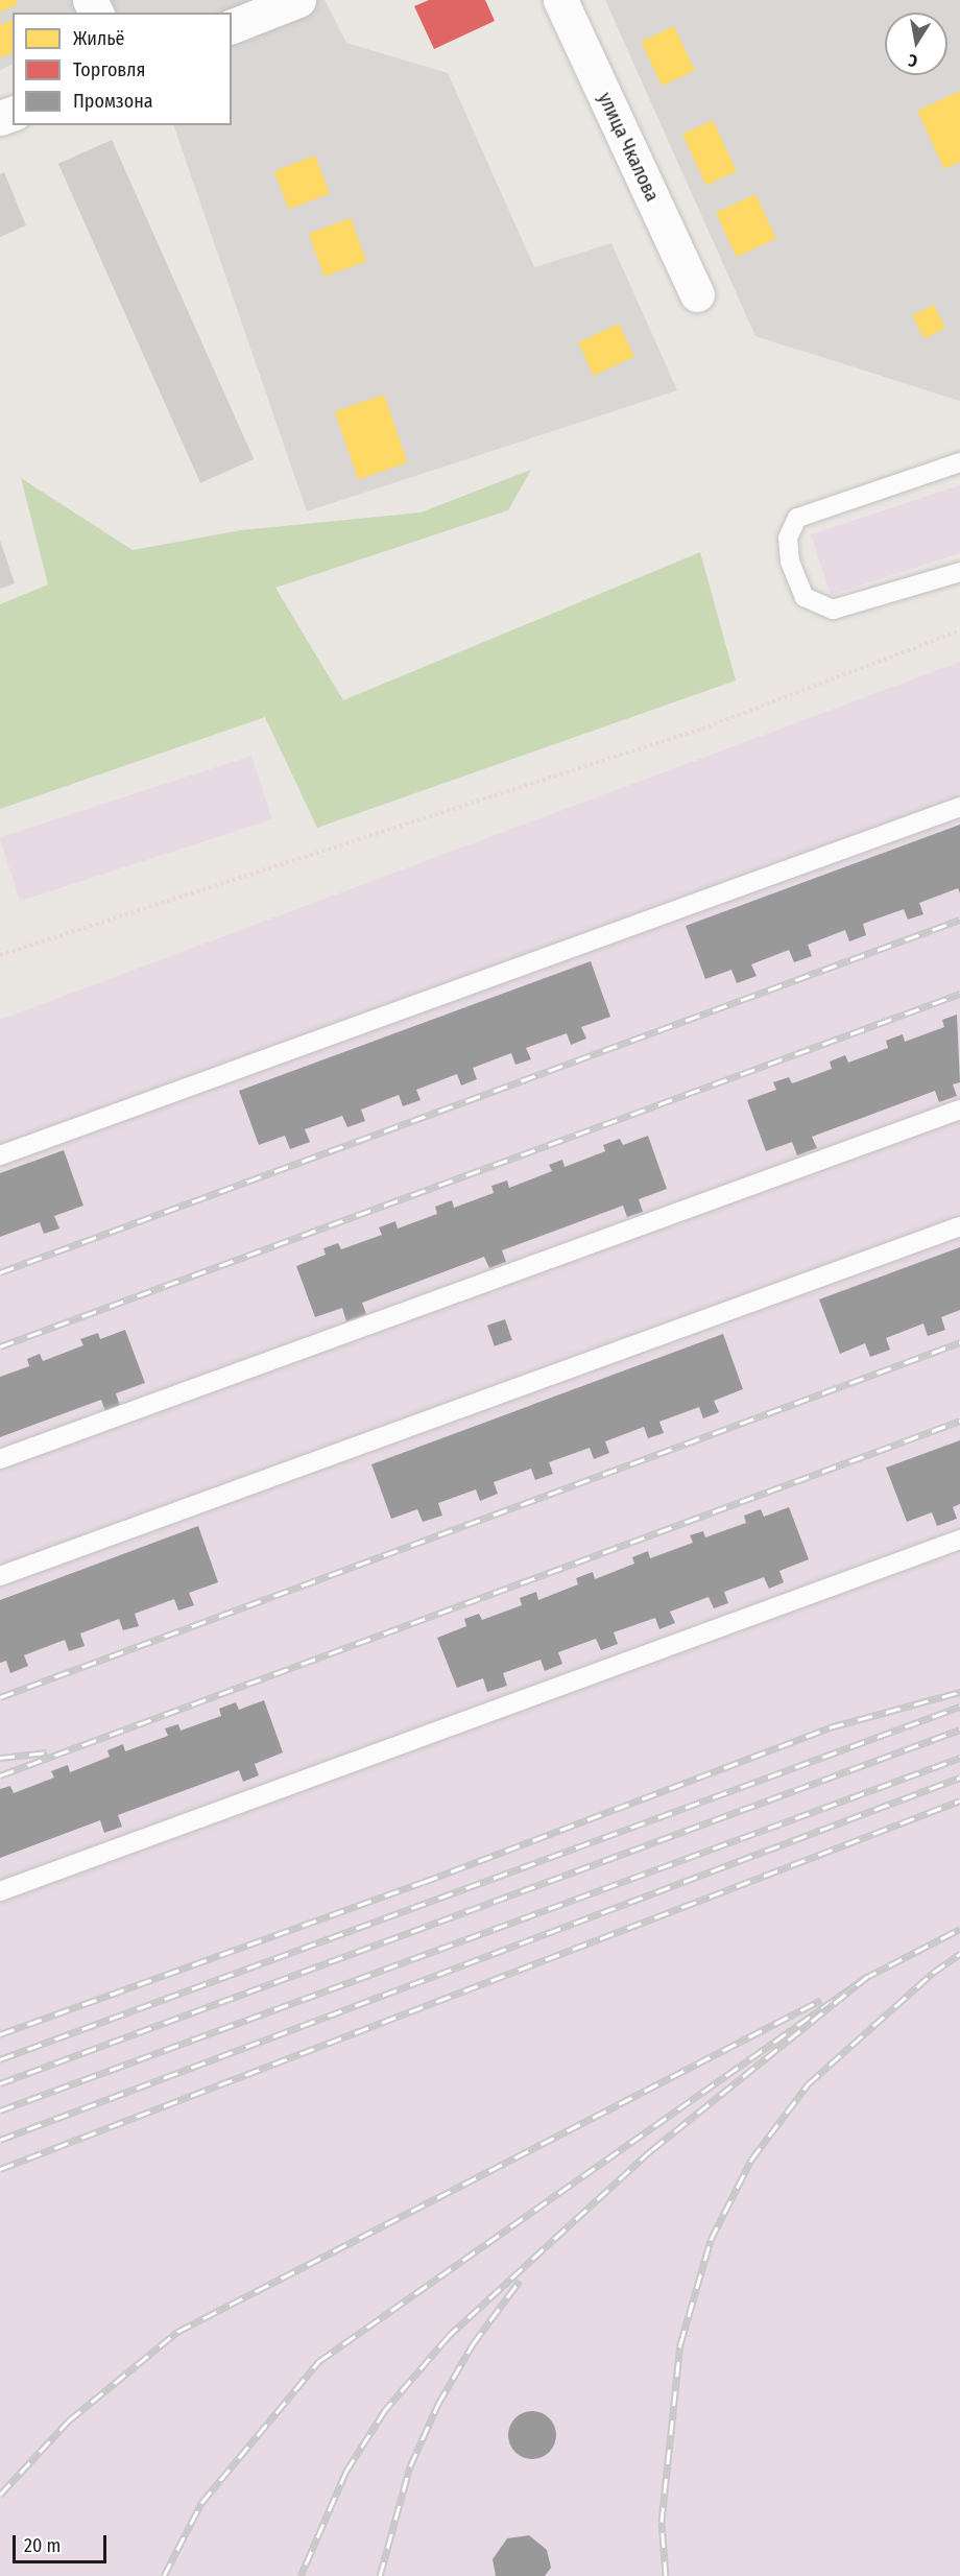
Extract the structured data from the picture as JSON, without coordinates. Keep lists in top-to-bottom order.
{
  "streets": {
    "street": ["улица Чкалова"]
  },
  "legend": ["Жильё", "Торговля", "Промзона"],
  "scale_bar": "20 m",
  "north": "bottom"
}
